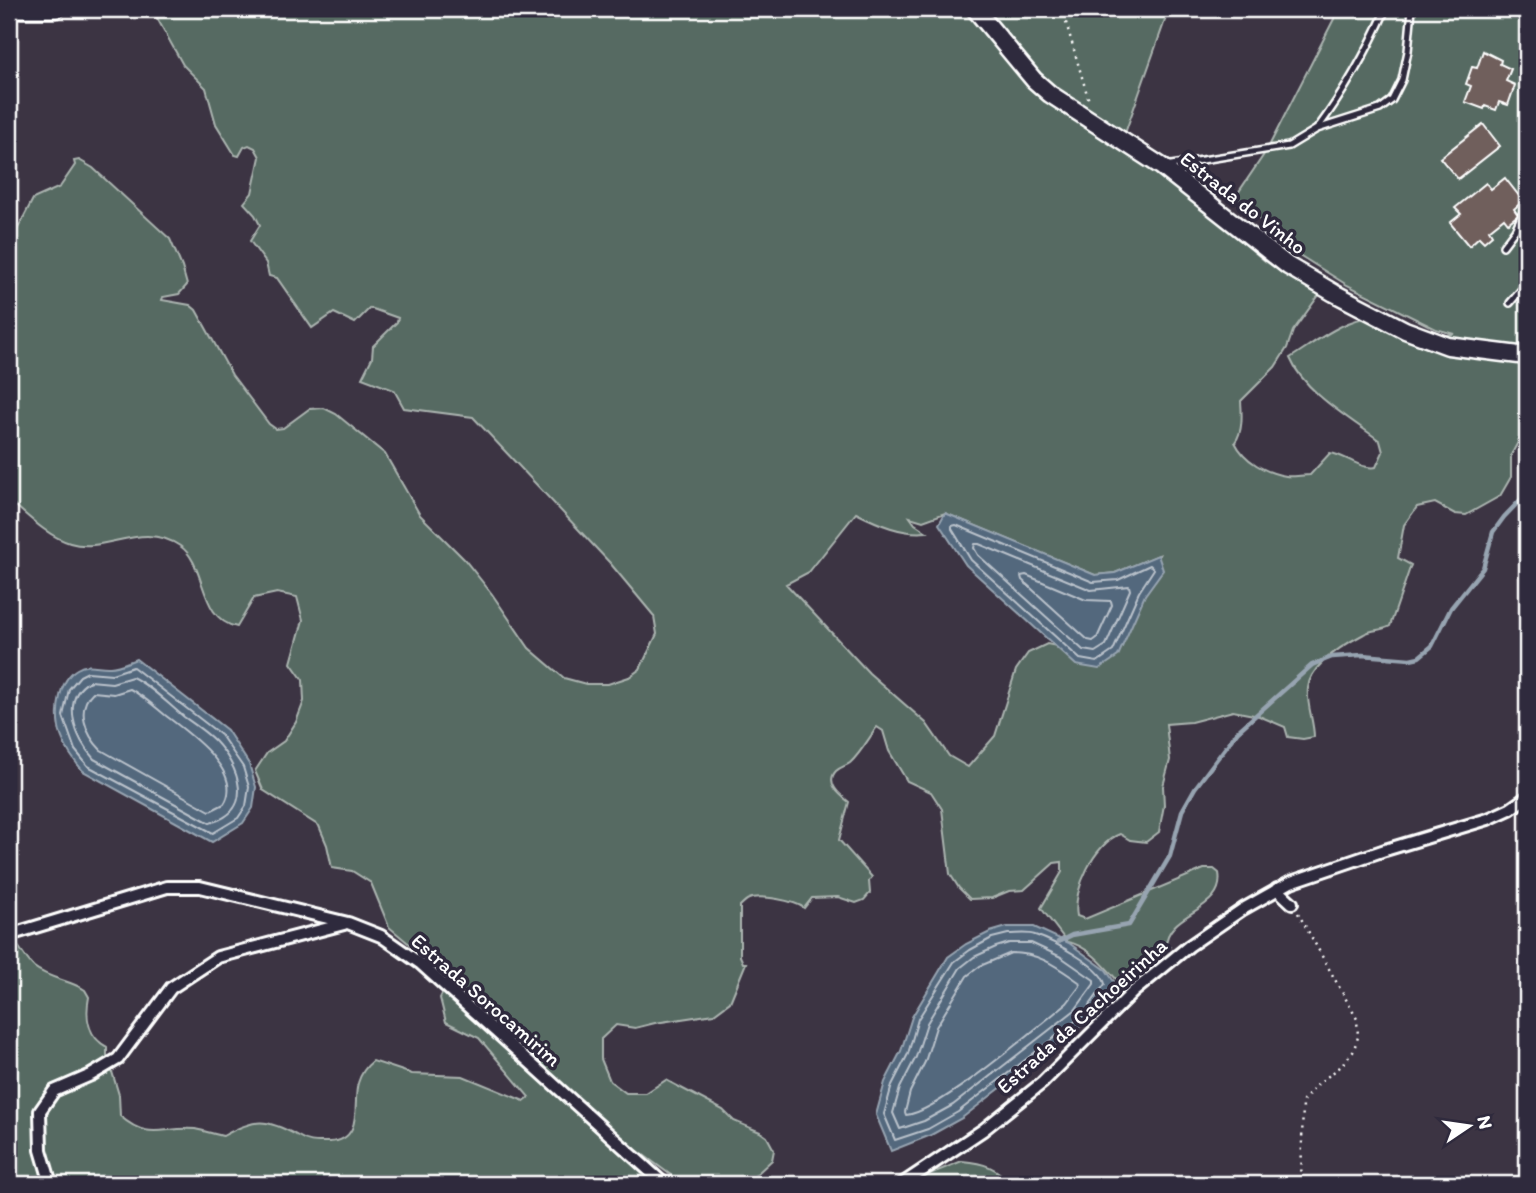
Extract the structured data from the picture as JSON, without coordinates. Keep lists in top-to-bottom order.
{
  "streets": {
    "main road": ["Estrada do Vinho"],
    "street": ["Estrada Sorocamirim", "Estrada da Cachoeirinha"]
  },
  "north": "right"
}
